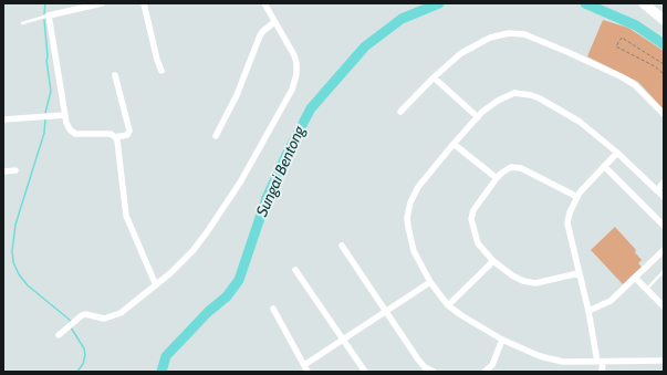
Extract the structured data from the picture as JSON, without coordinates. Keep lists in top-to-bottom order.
{
  "water": ["Sungai Bentong"]
}
